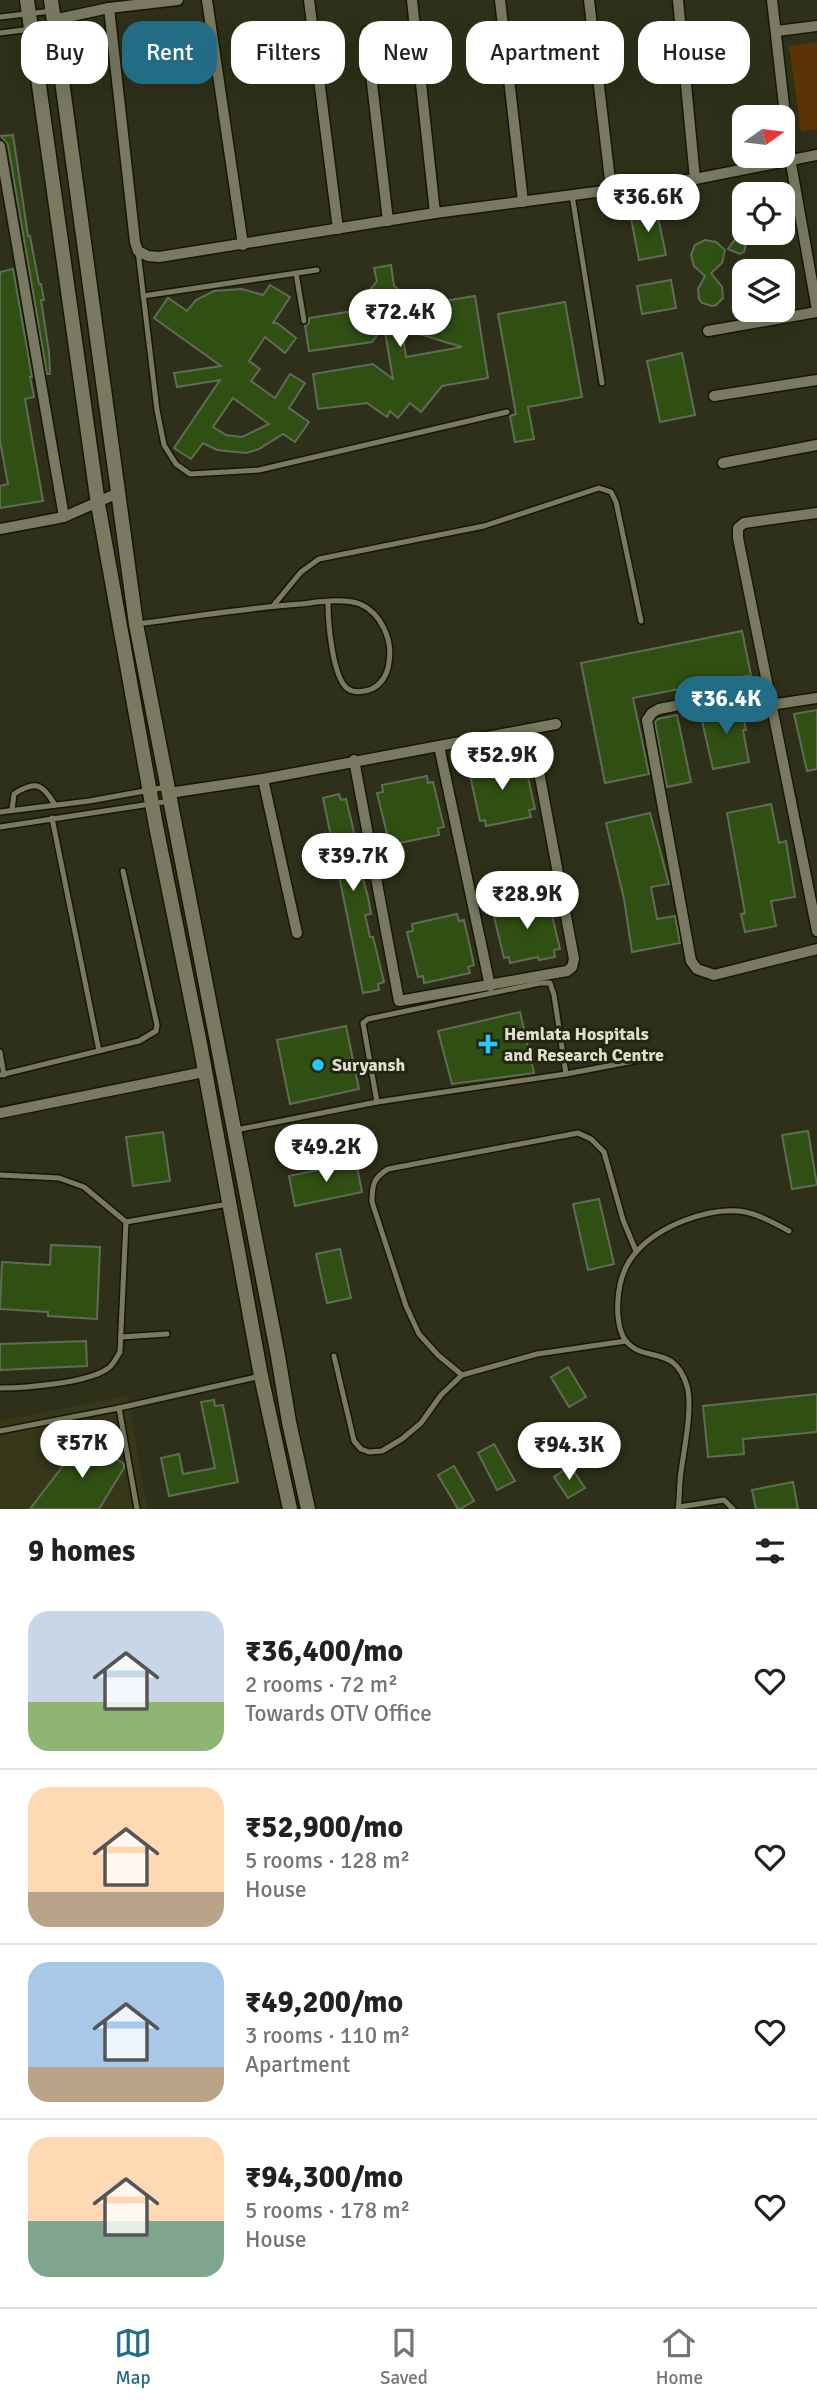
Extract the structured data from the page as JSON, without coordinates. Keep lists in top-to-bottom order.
{
  "places": {
    "health": ["Hemlata Hospitals and Research Centre"],
    "other": ["Suryansh"]
  },
  "north": "right",
  "page": {
    "chip": [
      "Buy",
      "Rent",
      "Filters",
      "New",
      "Apartment",
      "House"
    ],
    "price": [
      "₹36.6K",
      "₹72.4K",
      "₹36.4K",
      "₹52.9K",
      "₹39.7K",
      "₹28.9K",
      "₹49.2K",
      "₹57K",
      "₹94.3K"
    ],
    "heading": "9 homes",
    "list": [
      {
        "name": "₹36,400/mo",
        "note": "2 rooms · 72 m² · Towards OTV Office"
      },
      {
        "name": "₹52,900/mo",
        "note": "5 rooms · 128 m² · House"
      },
      {
        "name": "₹49,200/mo",
        "note": "3 rooms · 110 m² · Apartment"
      },
      {
        "name": "₹94,300/mo",
        "note": "5 rooms · 178 m² · House"
      }
    ],
    "tabs": ["Map", "Saved", "Home"]
  }
}
